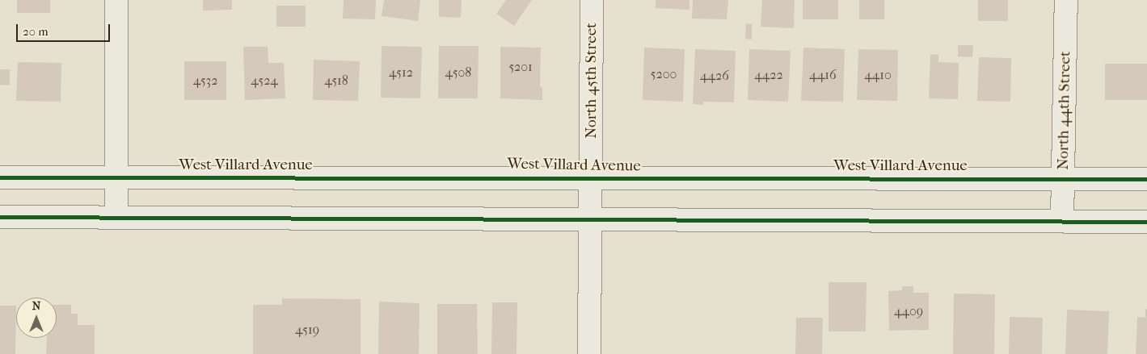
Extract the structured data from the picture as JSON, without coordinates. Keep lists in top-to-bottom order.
{
  "streets": {
    "street": ["North 45th Street", "North 44th Street", "West Villard Avenue"]
  },
  "crossings": [
    ["North 45th Street", "West Villard Avenue"],
    ["North 44th Street", "West Villard Avenue"]
  ],
  "house_numbers": [
    "5201",
    "4512",
    "4508",
    "5200",
    "4422",
    "4416",
    "4410",
    "4426",
    "4532",
    "4524",
    "4518",
    "4409",
    "4519"
  ],
  "scale_bar": "20 m",
  "north": "top"
}
